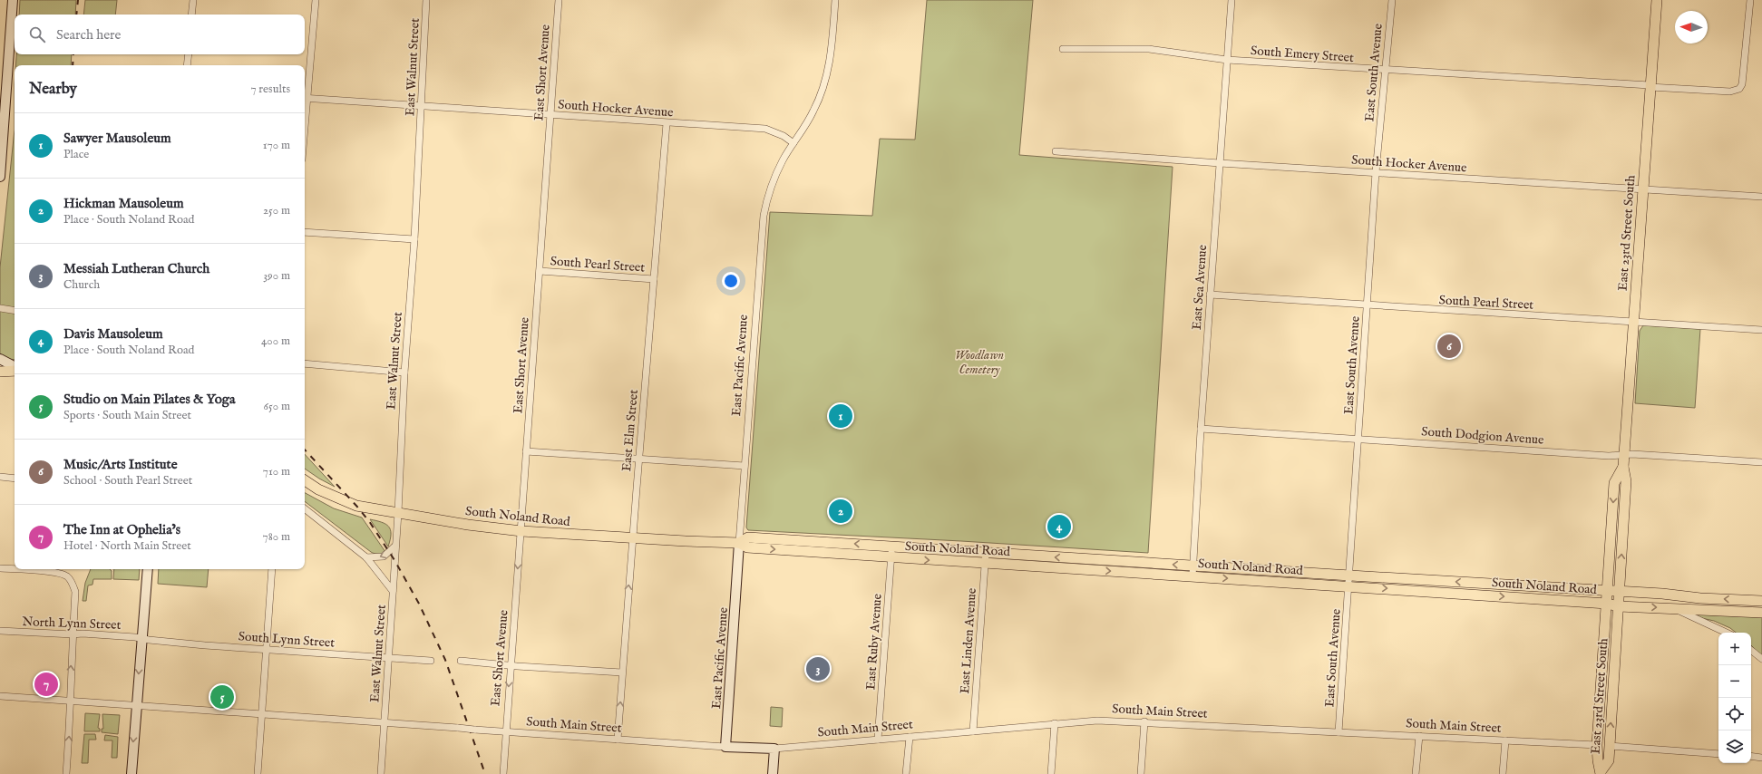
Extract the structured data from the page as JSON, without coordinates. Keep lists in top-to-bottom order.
{
  "streets": {
    "main road": ["East 23rd Street South", "South Noland Road"],
    "street": [
      "South Emery Street",
      "East Walnut Street",
      "East Short Avenue",
      "East South Avenue",
      "South Hocker Avenue",
      "South Pearl Street",
      "East Sea Avenue",
      "East Pacific Avenue",
      "East Elm Street",
      "South Dodgion Avenue",
      "North Lynn Street",
      "South Lynn Street",
      "East Linden Avenue",
      "East Ruby Avenue",
      "South Main Street"
    ]
  },
  "crossings": [
    ["South Emery Street", "East South Avenue"],
    ["South Emery Street", "East 23rd Street South"],
    ["South Emery Street", "East Sea Avenue"],
    ["East Walnut Street", "South Hocker Avenue"],
    ["East Walnut Street", "South Noland Road"],
    ["East Walnut Street", "South Lynn Street"],
    ["East Walnut Street", "South Main Street"],
    ["East Short Avenue", "South Hocker Avenue"],
    ["East Short Avenue", "South Pearl Street"],
    ["East Short Avenue", "South Noland Road"],
    ["East Short Avenue", "South Main Street"],
    ["East South Avenue", "South Hocker Avenue"],
    ["East South Avenue", "South Pearl Street"],
    ["East South Avenue", "South Dodgion Avenue"],
    ["East South Avenue", "South Noland Road"],
    ["East South Avenue", "South Main Street"],
    ["South Hocker Avenue", "East 23rd Street South"],
    ["South Hocker Avenue", "East Sea Avenue"],
    ["South Hocker Avenue", "East Pacific Avenue"],
    ["South Hocker Avenue", "East Elm Street"],
    ["East 23rd Street South", "South Pearl Street"],
    ["East 23rd Street South", "South Dodgion Avenue"],
    ["East 23rd Street South", "South Noland Road"],
    ["East 23rd Street South", "South Main Street"],
    ["South Pearl Street", "East Sea Avenue"],
    ["South Pearl Street", "East Elm Street"],
    ["East Sea Avenue", "South Dodgion Avenue"],
    ["East Sea Avenue", "South Noland Road"],
    ["East Pacific Avenue", "South Noland Road"],
    ["East Pacific Avenue", "South Main Street"],
    ["East Elm Street", "South Noland Road"],
    ["East Elm Street", "South Main Street"],
    ["South Noland Road", "East Linden Avenue"],
    ["South Noland Road", "East Ruby Avenue"],
    ["North Lynn Street", "South Lynn Street"],
    ["East Linden Avenue", "South Main Street"],
    ["East Ruby Avenue", "South Main Street"]
  ],
  "parks": ["Woodlawn Cemetery"],
  "north": "left",
  "page": {
    "search": "Search here",
    "heading": ["Nearby", "7 results"],
    "list": [
      {
        "mark": "1",
        "name": "Sawyer Mausoleum",
        "note": "Place",
        "value": "170 m"
      },
      {
        "mark": "2",
        "name": "Hickman Mausoleum",
        "note": "Place · South Noland Road",
        "value": "250 m"
      },
      {
        "mark": "3",
        "name": "Messiah Lutheran Church",
        "note": "Church",
        "value": "390 m"
      },
      {
        "mark": "4",
        "name": "Davis Mausoleum",
        "note": "Place · South Noland Road",
        "value": "400 m"
      },
      {
        "mark": "5",
        "name": "Studio on Main Pilates & Yoga",
        "note": "Sports · South Main Street",
        "value": "650 m"
      },
      {
        "mark": "6",
        "name": "Music/Arts Institute",
        "note": "School · South Pearl Street",
        "value": "710 m"
      },
      {
        "mark": "7",
        "name": "The Inn at Ophelia’s",
        "note": "Hotel · North Main Street",
        "value": "780 m"
      }
    ],
    "pins": [
      "6",
      "1",
      "2",
      "4",
      "3",
      "7",
      "5"
    ],
    "map_buttons": ["+", "−"]
  }
}
